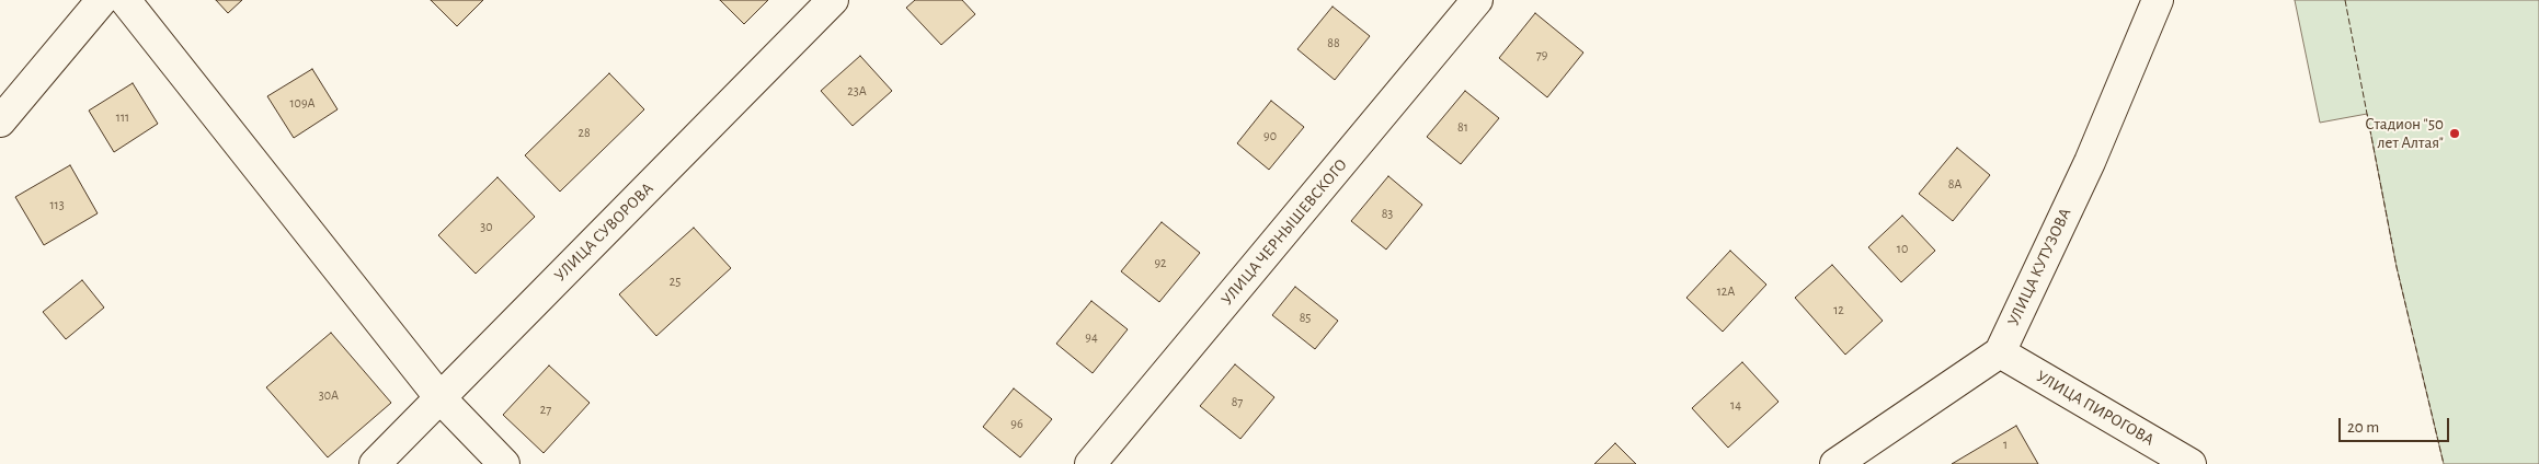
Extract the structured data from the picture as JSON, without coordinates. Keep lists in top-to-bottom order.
{
  "streets": {
    "street": [
      "УЛИЦА СУВОРОВА",
      "УЛИЦА ЧЕРНЫШЕВСКОГО",
      "УЛИЦА КУТУЗОВА",
      "УЛИЦА ПИРОГОВА"
    ]
  },
  "crossings": [
    ["УЛИЦА КУТУЗОВА", "УЛИЦА ПИРОГОВА"]
  ],
  "places": ["Стадион \"50 лет Алтая\""],
  "house_numbers": [
    "88",
    "79",
    "23А",
    "109А",
    "111",
    "81",
    "28",
    "90",
    "8А",
    "113",
    "83",
    "30",
    "10",
    "92",
    "25",
    "12А",
    "12",
    "85",
    "94",
    "30А",
    "87",
    "14",
    "27",
    "96",
    "1"
  ],
  "scale_bar": "20 m"
}
